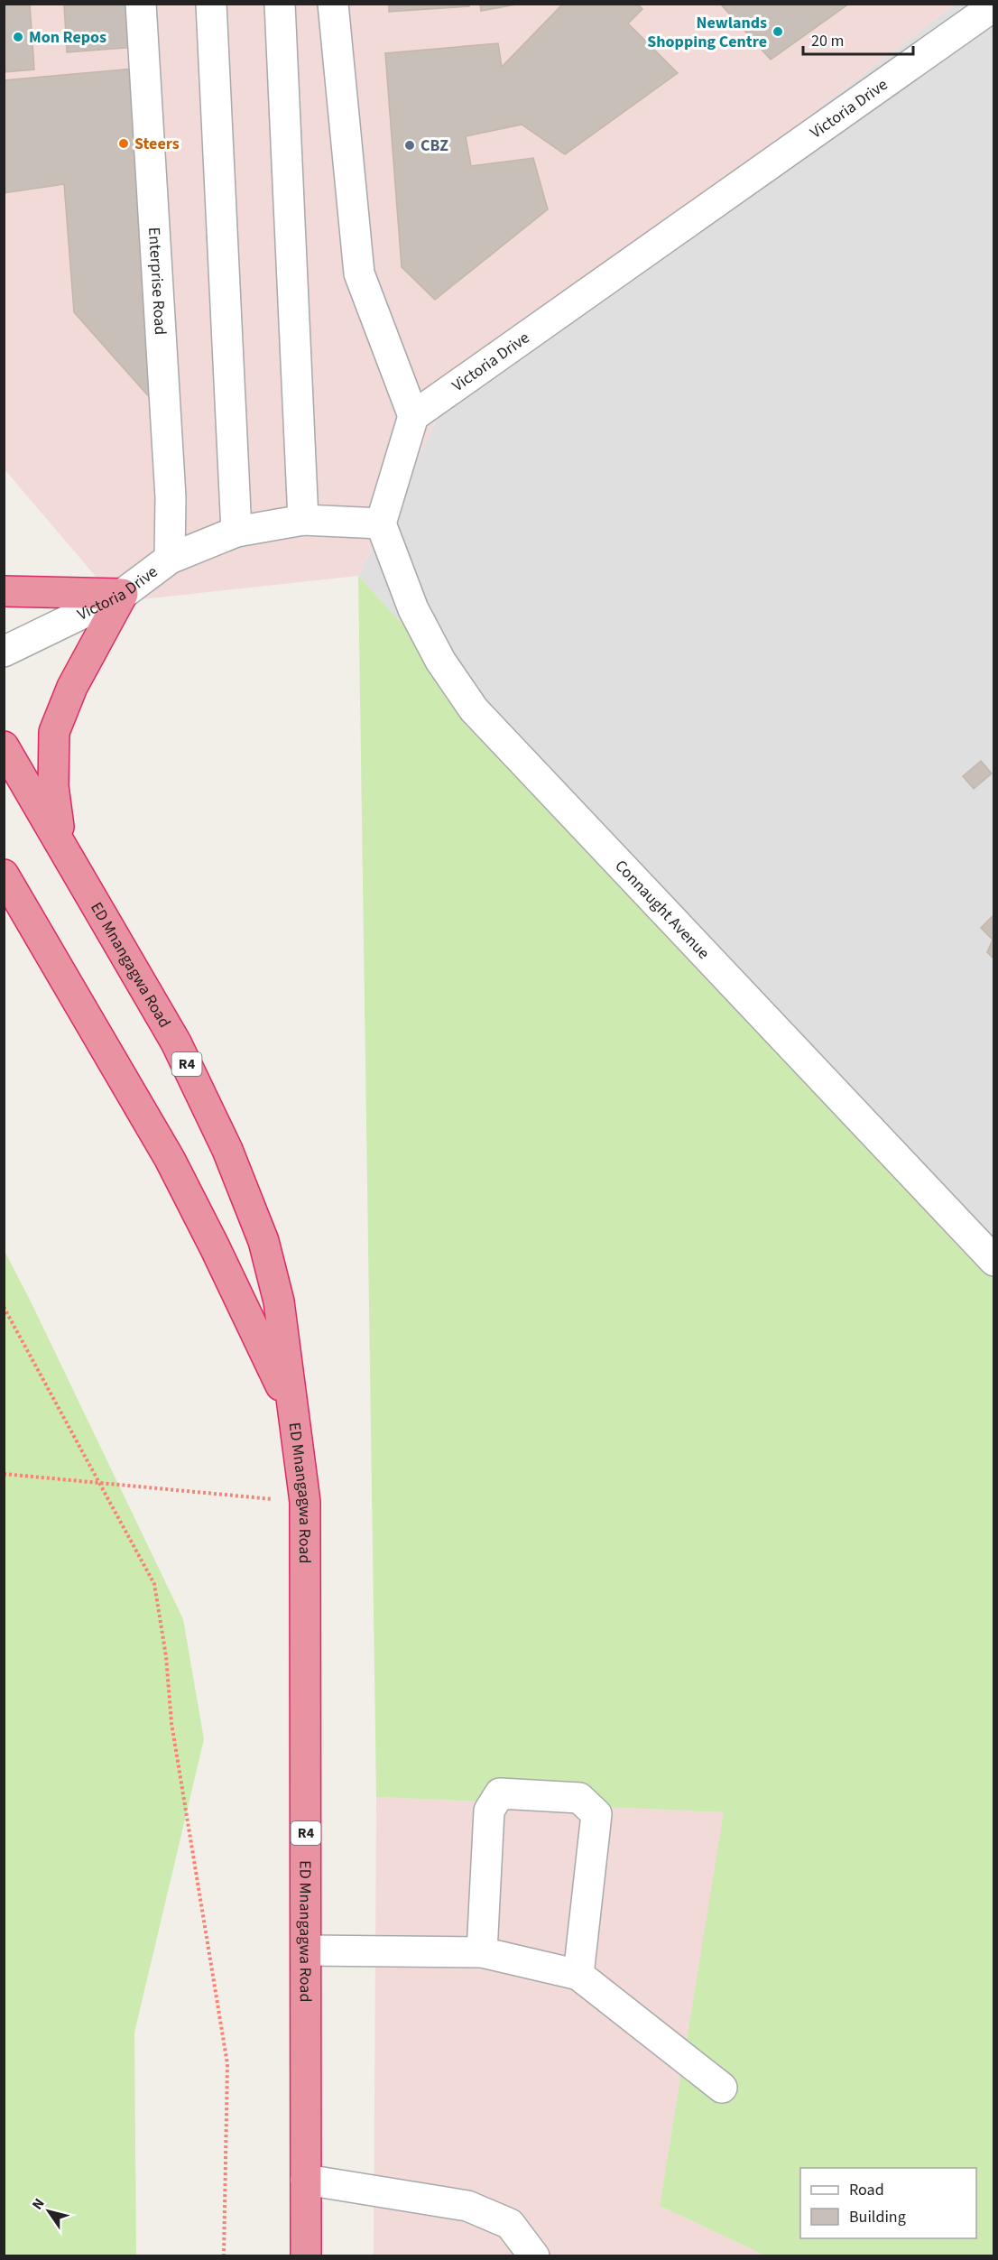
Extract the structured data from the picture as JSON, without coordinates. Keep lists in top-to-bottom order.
{
  "streets": {
    "highway": ["ED Mnangagwa Road", "R4"],
    "street": ["Victoria Drive", "Enterprise Road", "Connaught Avenue"]
  },
  "crossings": [
    ["Victoria Drive", "Enterprise Road"],
    ["Victoria Drive", "Connaught Avenue"]
  ],
  "places": [
    "Newlands Shopping Centre",
    "Mon Repos",
    "Steers",
    "CBZ"
  ],
  "legend": ["Road", "Building"],
  "scale_bar": "20 m",
  "north": "top left"
}
